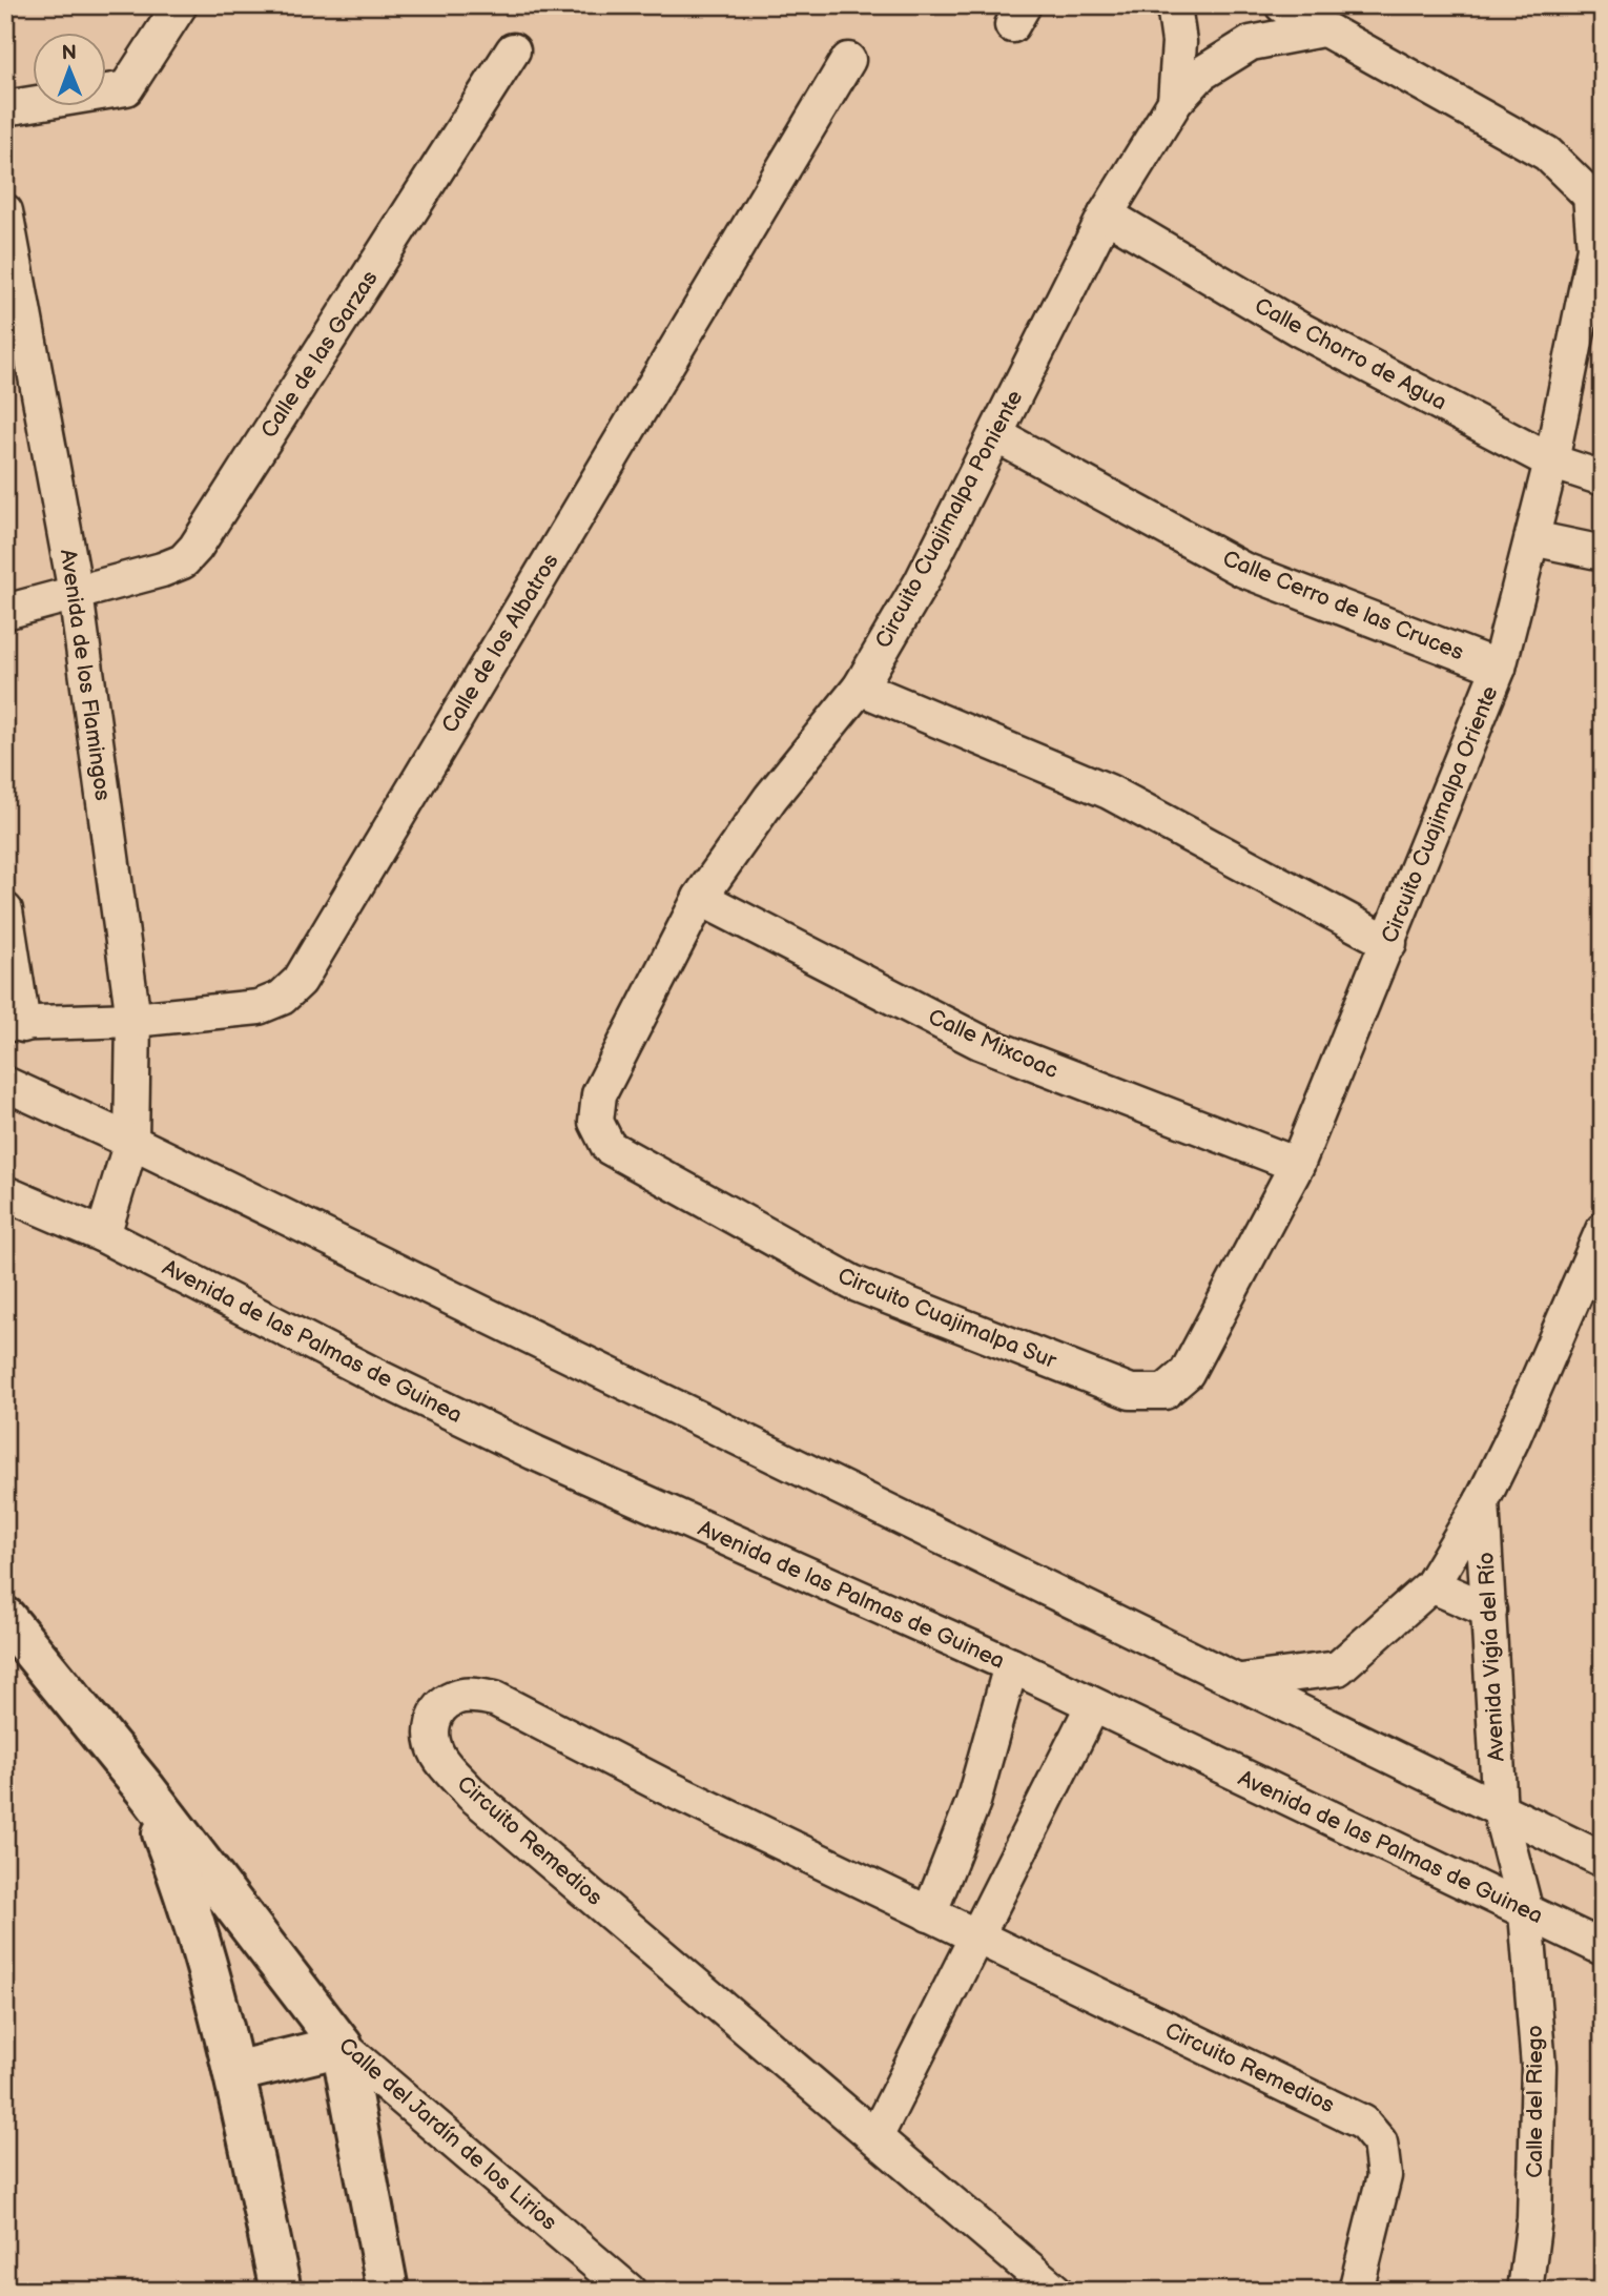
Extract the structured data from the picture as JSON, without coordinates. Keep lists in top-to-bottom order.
{
  "streets": {
    "street": [
      "Calle de las Garzas",
      "Calle Chorro de Agua",
      "Circuito Cuajimalpa Poniente",
      "Calle Cerro de las Cruces",
      "Calle de los Albatros",
      "Avenida de los Flamingos",
      "Circuito Cuajimalpa Oriente",
      "Calle Mixcoac",
      "Circuito Cuajimalpa Sur",
      "Avenida de las Palmas de Guinea",
      "Avenida Vigía del Río",
      "Circuito Remedios",
      "Calle del Riego",
      "Calle del Jardín de los Lirios"
    ]
  },
  "crossings": [
    ["Calle de las Garzas", "Avenida de los Flamingos"],
    ["Calle Chorro de Agua", "Circuito Cuajimalpa Poniente"],
    ["Calle Chorro de Agua", "Circuito Cuajimalpa Oriente"],
    ["Circuito Cuajimalpa Poniente", "Calle Cerro de las Cruces"],
    ["Circuito Cuajimalpa Poniente", "Calle Mixcoac"],
    ["Circuito Cuajimalpa Poniente", "Circuito Cuajimalpa Sur"],
    ["Calle Cerro de las Cruces", "Circuito Cuajimalpa Oriente"],
    ["Calle de los Albatros", "Avenida de los Flamingos"],
    ["Circuito Cuajimalpa Oriente", "Calle Mixcoac"],
    ["Circuito Cuajimalpa Oriente", "Circuito Cuajimalpa Sur"],
    ["Avenida de las Palmas de Guinea", "Avenida Vigía del Río"],
    ["Avenida de las Palmas de Guinea", "Calle del Riego"],
    ["Avenida Vigía del Río", "Calle del Riego"]
  ],
  "north": "top"
}
